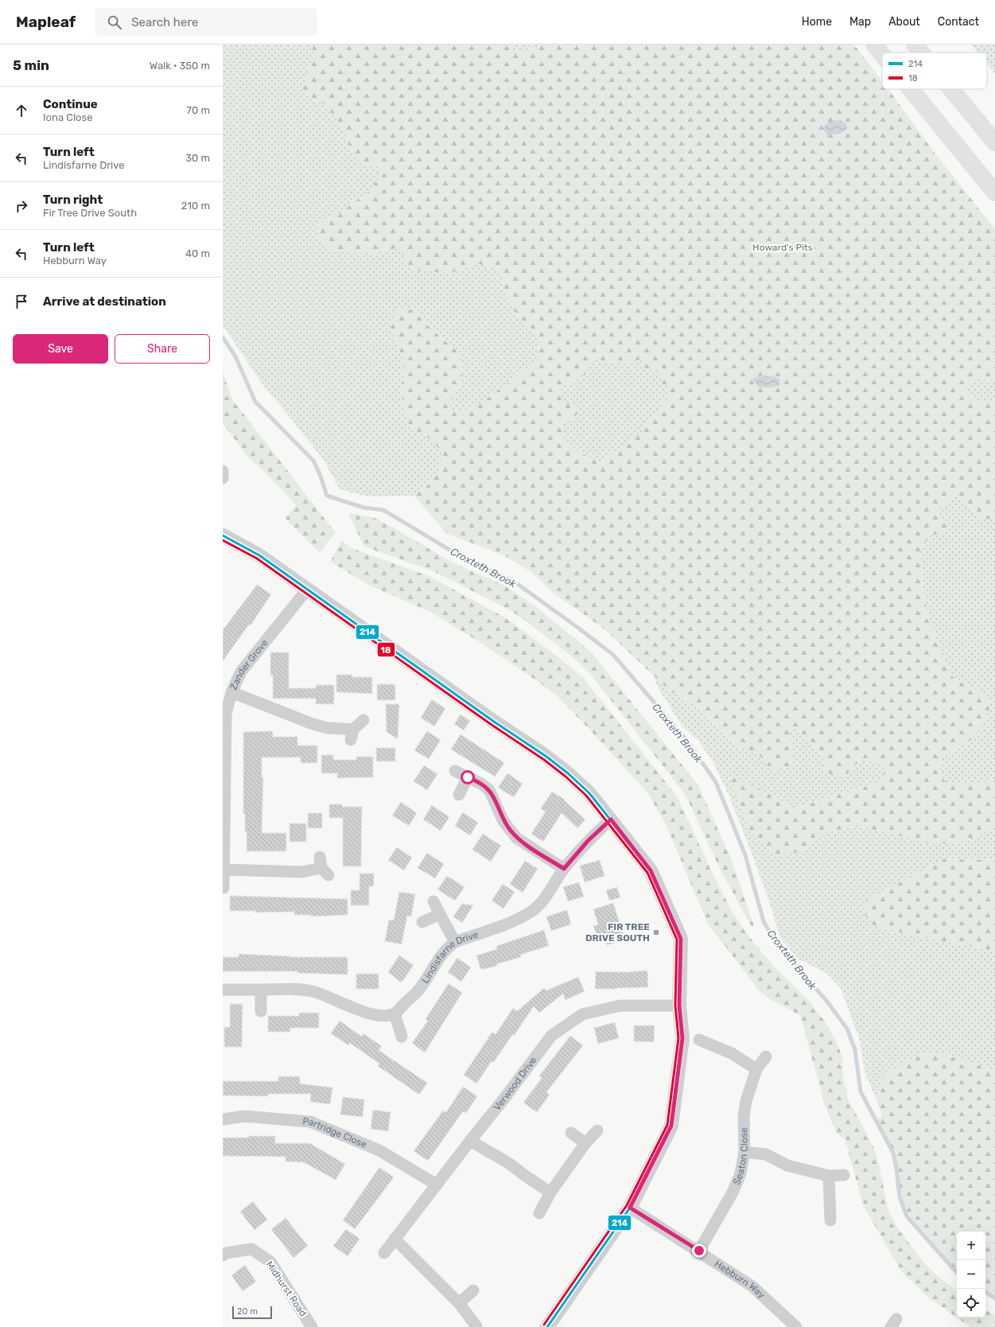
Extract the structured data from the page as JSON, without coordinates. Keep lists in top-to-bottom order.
{
  "streets": {
    "street": [
      "Zander Grove",
      "Lindisfarne Drive",
      "Verwood Drive",
      "Partridge Close",
      "Seaton Close",
      "Hebburn Way",
      "Midhurst Road"
    ]
  },
  "crossings": [
    ["Verwood Drive", "Partridge Close"],
    ["Seaton Close", "Hebburn Way"]
  ],
  "water": ["Croxteth Brook"],
  "parks": ["Howard's Pits"],
  "places": {
    "transit": ["FIR TREE DRIVE SOUTH"]
  },
  "lines": ["transit line 214", "transit line 18"],
  "legend": ["214", "18"],
  "scale_bar": "20 m",
  "page": {
    "header": "Mapleaf",
    "search": "Search here",
    "nav": [
      "Home",
      "Map",
      "About",
      "Contact"
    ],
    "heading": ["5 min", "Walk · 350 m"],
    "list": [
      ["Continue", "Iona Close", "70 m"],
      ["Turn left", "Lindisfarne Drive", "30 m"],
      ["Turn right", "Fir Tree Drive South", "210 m"],
      ["Turn left", "Hebburn Way", "40 m"],
      "Arrive at destination"
    ],
    "buttons": ["Save", "Share"],
    "map_buttons": ["+", "−"],
    "scale": "20 m"
  }
}
